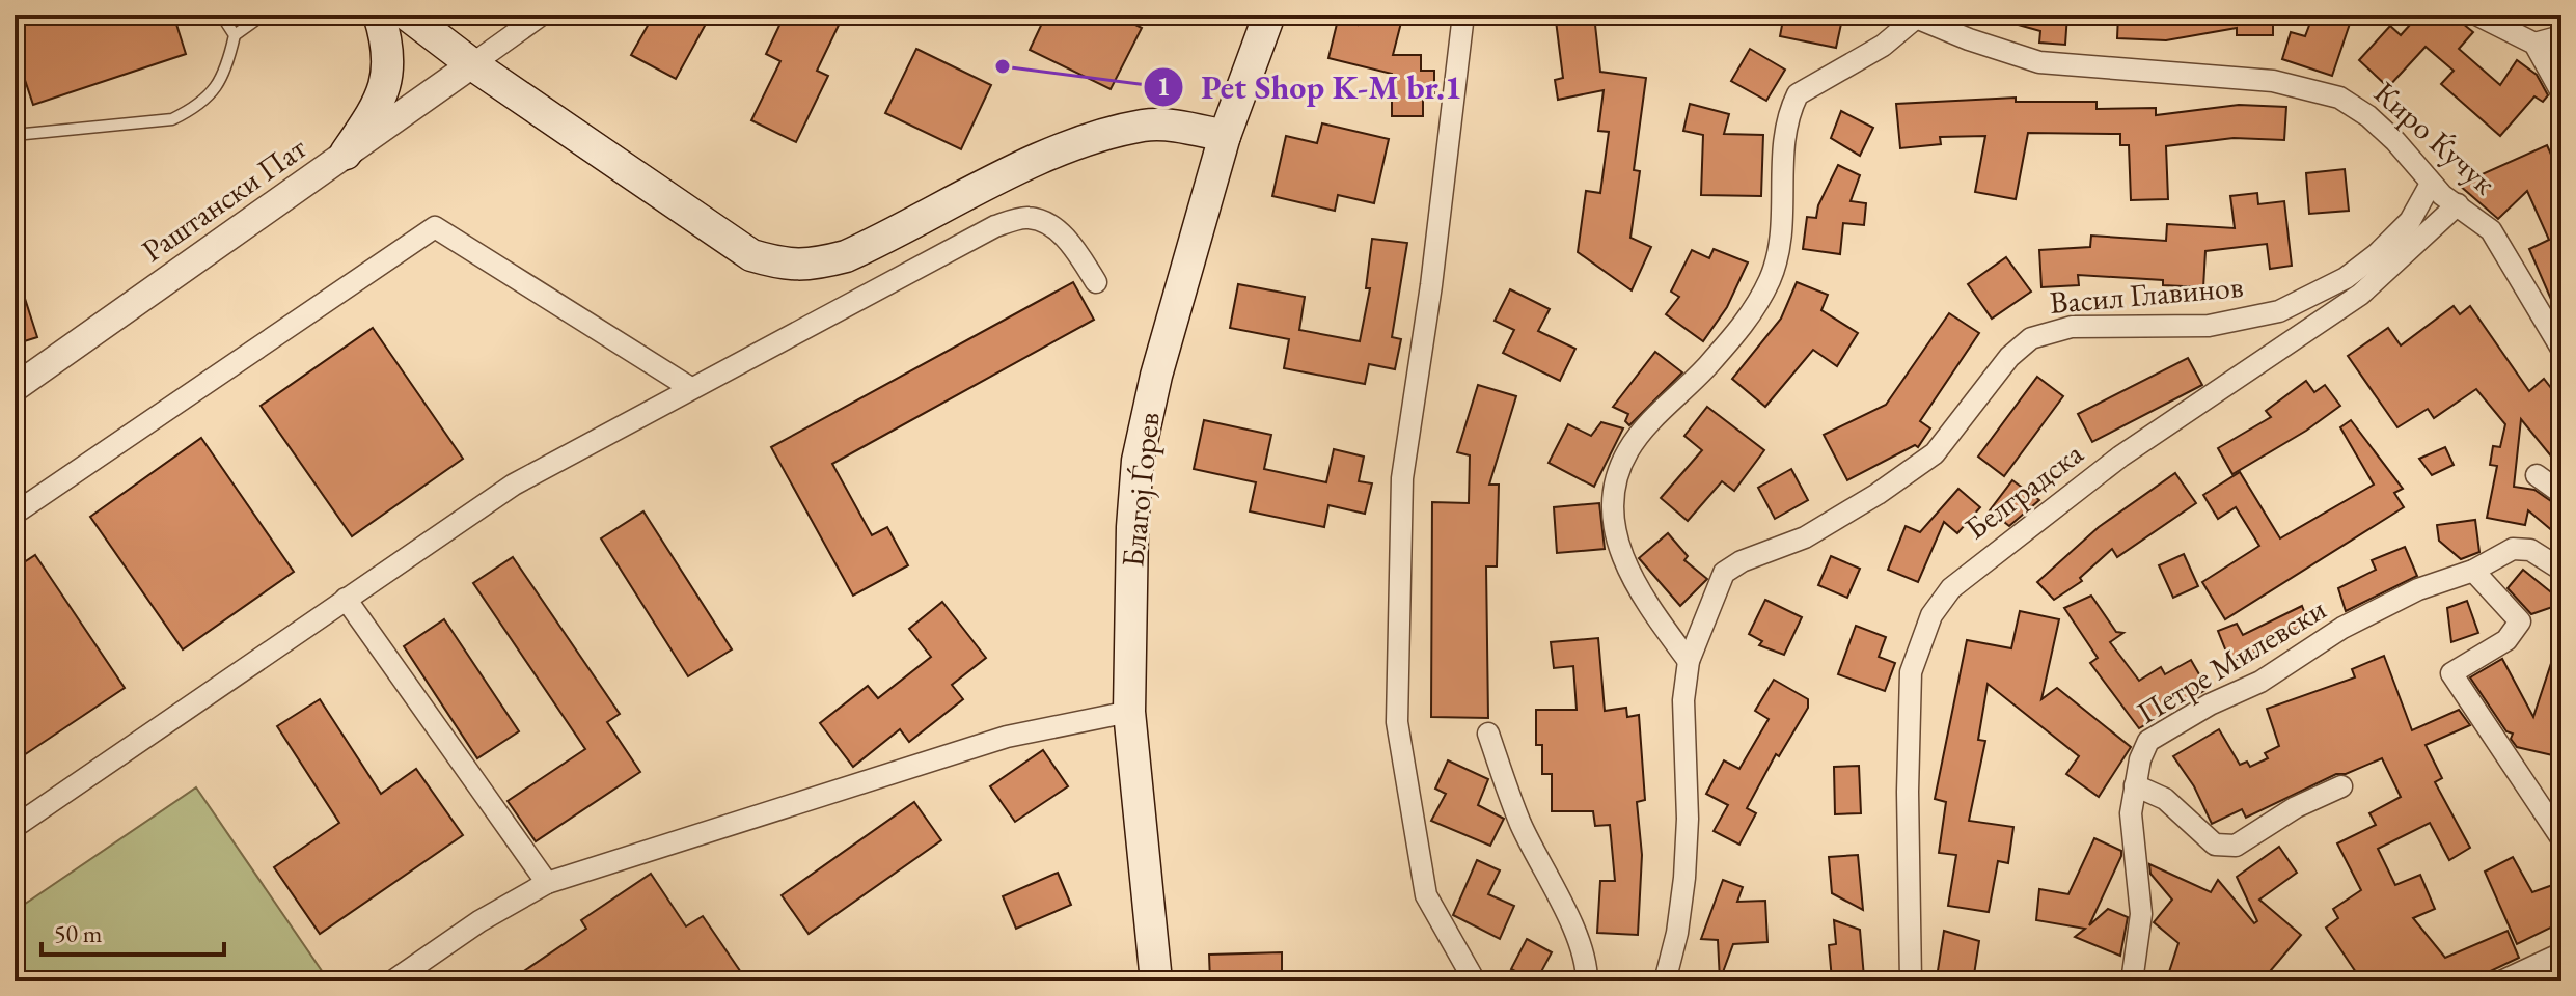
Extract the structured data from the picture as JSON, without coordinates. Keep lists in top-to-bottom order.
{
  "streets": {
    "main road": ["Благој Ѓорев"],
    "street": [
      "Киро Ќучук",
      "Раштански Пат",
      "Васил Главинов",
      "Белградска",
      "Петре Милевски"
    ]
  },
  "crossings": [
    ["Киро Ќучук", "Васил Главинов"],
    ["Киро Ќучук", "Белградска"]
  ],
  "places": ["Pet Shop K-M br.1"],
  "scale_bar": "50 m"
}
